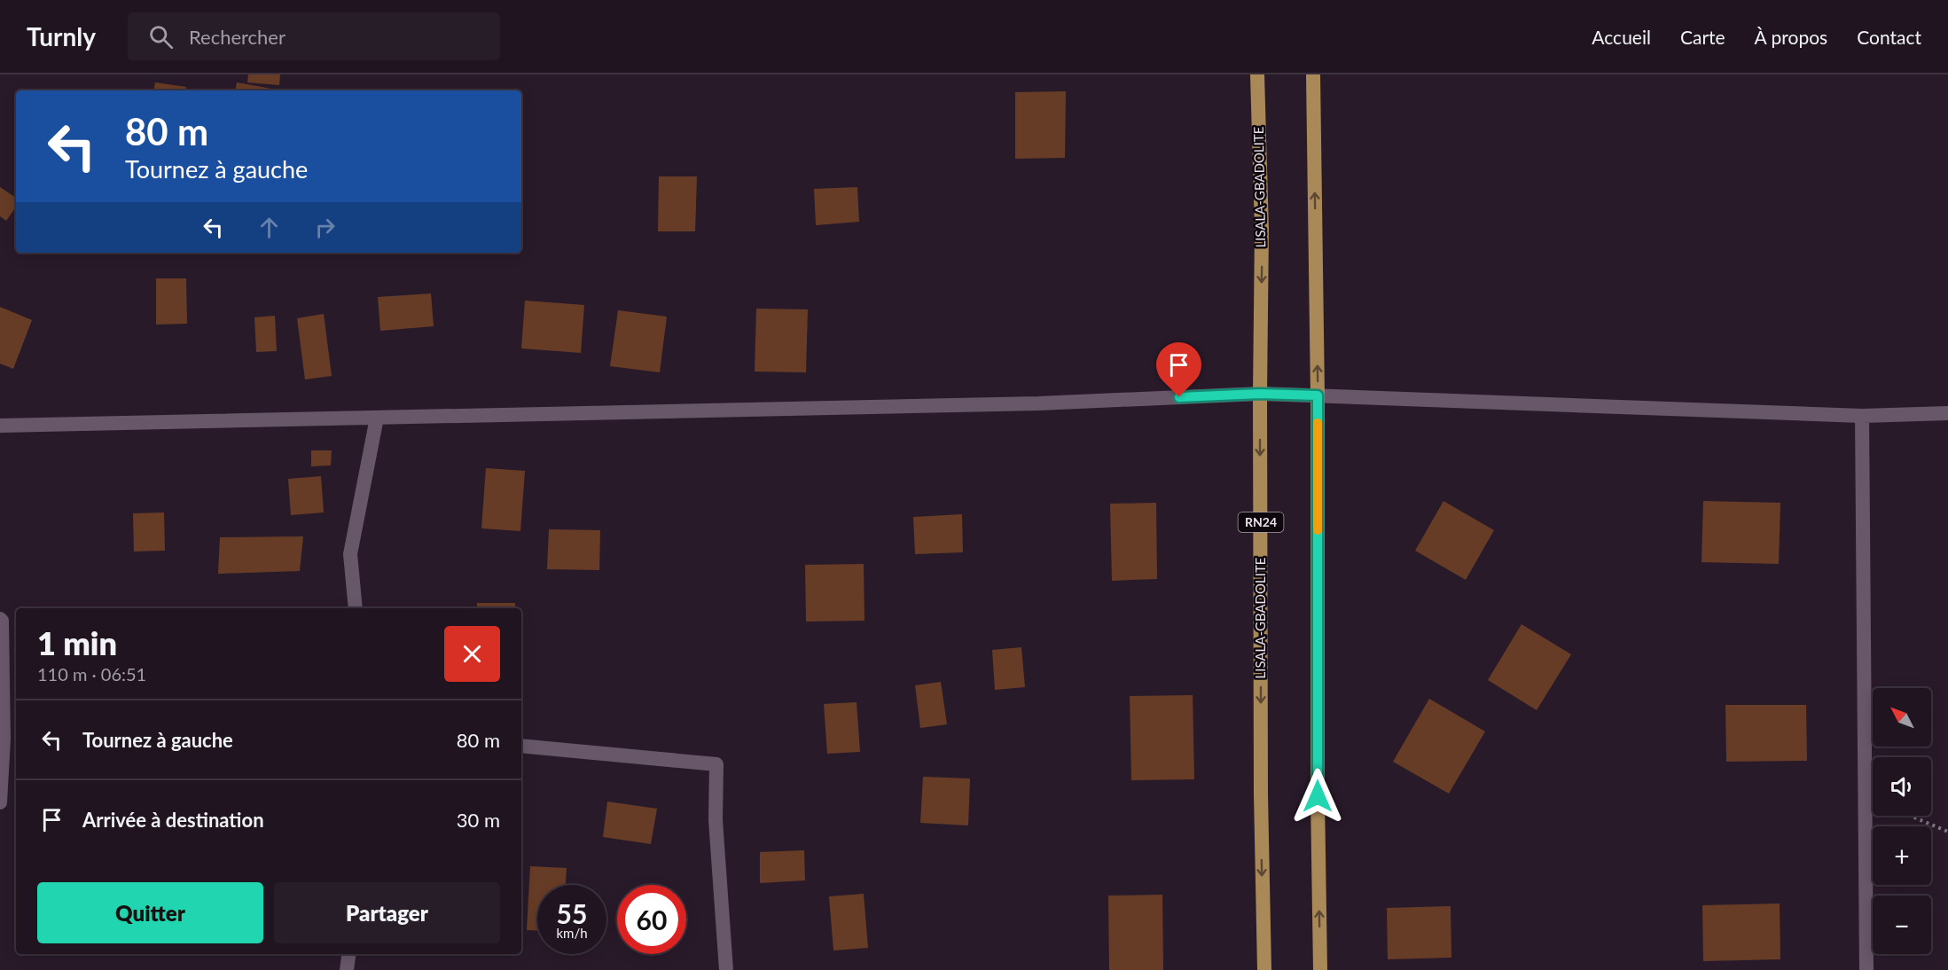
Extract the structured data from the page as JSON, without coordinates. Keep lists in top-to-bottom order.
{
  "streets": {
    "main road": ["LISALA-GBADOLITE", "RN24"]
  },
  "north": "top left",
  "page": {
    "header": "Turnly",
    "search": "Rechercher",
    "nav": [
      "Accueil",
      "Carte",
      "À propos",
      "Contact"
    ],
    "turn": ["80 m", "Tournez à gauche"],
    "heading": ["1 min", "110 m · 06:51"],
    "map_buttons": ["+", "−"],
    "list": [
      {
        "name": "Tournez à gauche",
        "value": "80 m"
      },
      {
        "name": "Arrivée à destination",
        "value": "30 m"
      }
    ],
    "buttons": ["Quitter", "Partager"],
    "speed": "55 km/h",
    "limit": "60"
  }
}
